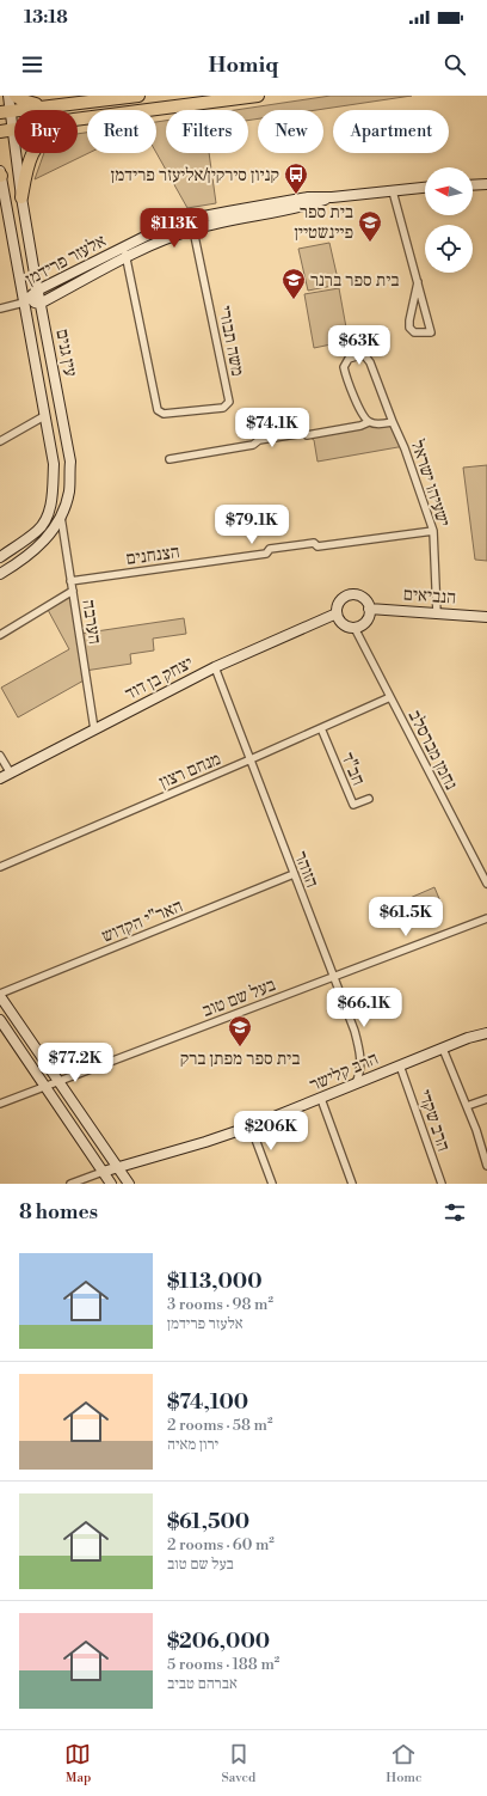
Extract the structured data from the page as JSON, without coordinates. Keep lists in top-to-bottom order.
{
  "streets": {
    "street": [
      "אלעזר פרידמן",
      "משה תבורי",
      "עין גנים",
      "ישעיהו ישראל",
      "הצנחנים",
      "הנביאים",
      "הערבה",
      "יצחק בן דוד",
      "נחמן מברסלב",
      "חב\"ד",
      "מנחם רצון",
      "הזוהר",
      "האר\"י הקדוש",
      "בעל שם טוב",
      "הרב קלישר",
      "הרב שקדי"
    ]
  },
  "crossings": [
    ["אלעזר פרידמן", "משה תבורי"],
    ["אלעזר פרידמן", "עין גנים"],
    ["עין גנים", "הערבה"],
    ["ישעיהו ישראל", "הצנחנים"],
    ["ישעיהו ישראל", "הנביאים"],
    ["הצנחנים", "הערבה"],
    ["הנביאים", "יצחק בן דוד"],
    ["הנביאים", "נחמן מברסלב"],
    ["הערבה", "יצחק בן דוד"],
    ["יצחק בן דוד", "נחמן מברסלב"],
    ["יצחק בן דוד", "הזוהר"],
    ["נחמן מברסלב", "מנחם רצון"],
    ["חב\"ד", "מנחם רצון"],
    ["מנחם רצון", "הזוהר"],
    ["הזוהר", "האר\"י הקדוש"],
    ["הזוהר", "בעל שם טוב"],
    ["הזוהר", "הרב קלישר"],
    ["הרב קלישר", "הרב שקדי"]
  ],
  "places": {
    "bus stop": ["קניון סירקין/אליעזר פרידמן"],
    "school or university": ["בית ספר פיינשטיין", "בית ספר ברנר", "בית ספר מפתן ברק"]
  },
  "north": "left",
  "page": {
    "status": "13:18",
    "header": "Homiq",
    "chip": [
      "Buy",
      "Rent",
      "Filters",
      "New",
      "Apartment"
    ],
    "price": [
      "$113K",
      "$63K",
      "$74.1K",
      "$79.1K",
      "$61.5K",
      "$66.1K",
      "$77.2K",
      "$206K"
    ],
    "heading": "8 homes",
    "list": [
      {
        "name": "$113,000",
        "note": "3 rooms · 98 m² · אלעזר פרידמן"
      },
      {
        "name": "$74,100",
        "note": "2 rooms · 58 m² · ירון מאיה"
      },
      {
        "name": "$61,500",
        "note": "2 rooms · 60 m² · בעל שם טוב"
      },
      {
        "name": "$206,000",
        "note": "5 rooms · 188 m² · אברהם טביב"
      }
    ],
    "tabs": ["Map", "Saved", "Home"]
  }
}
